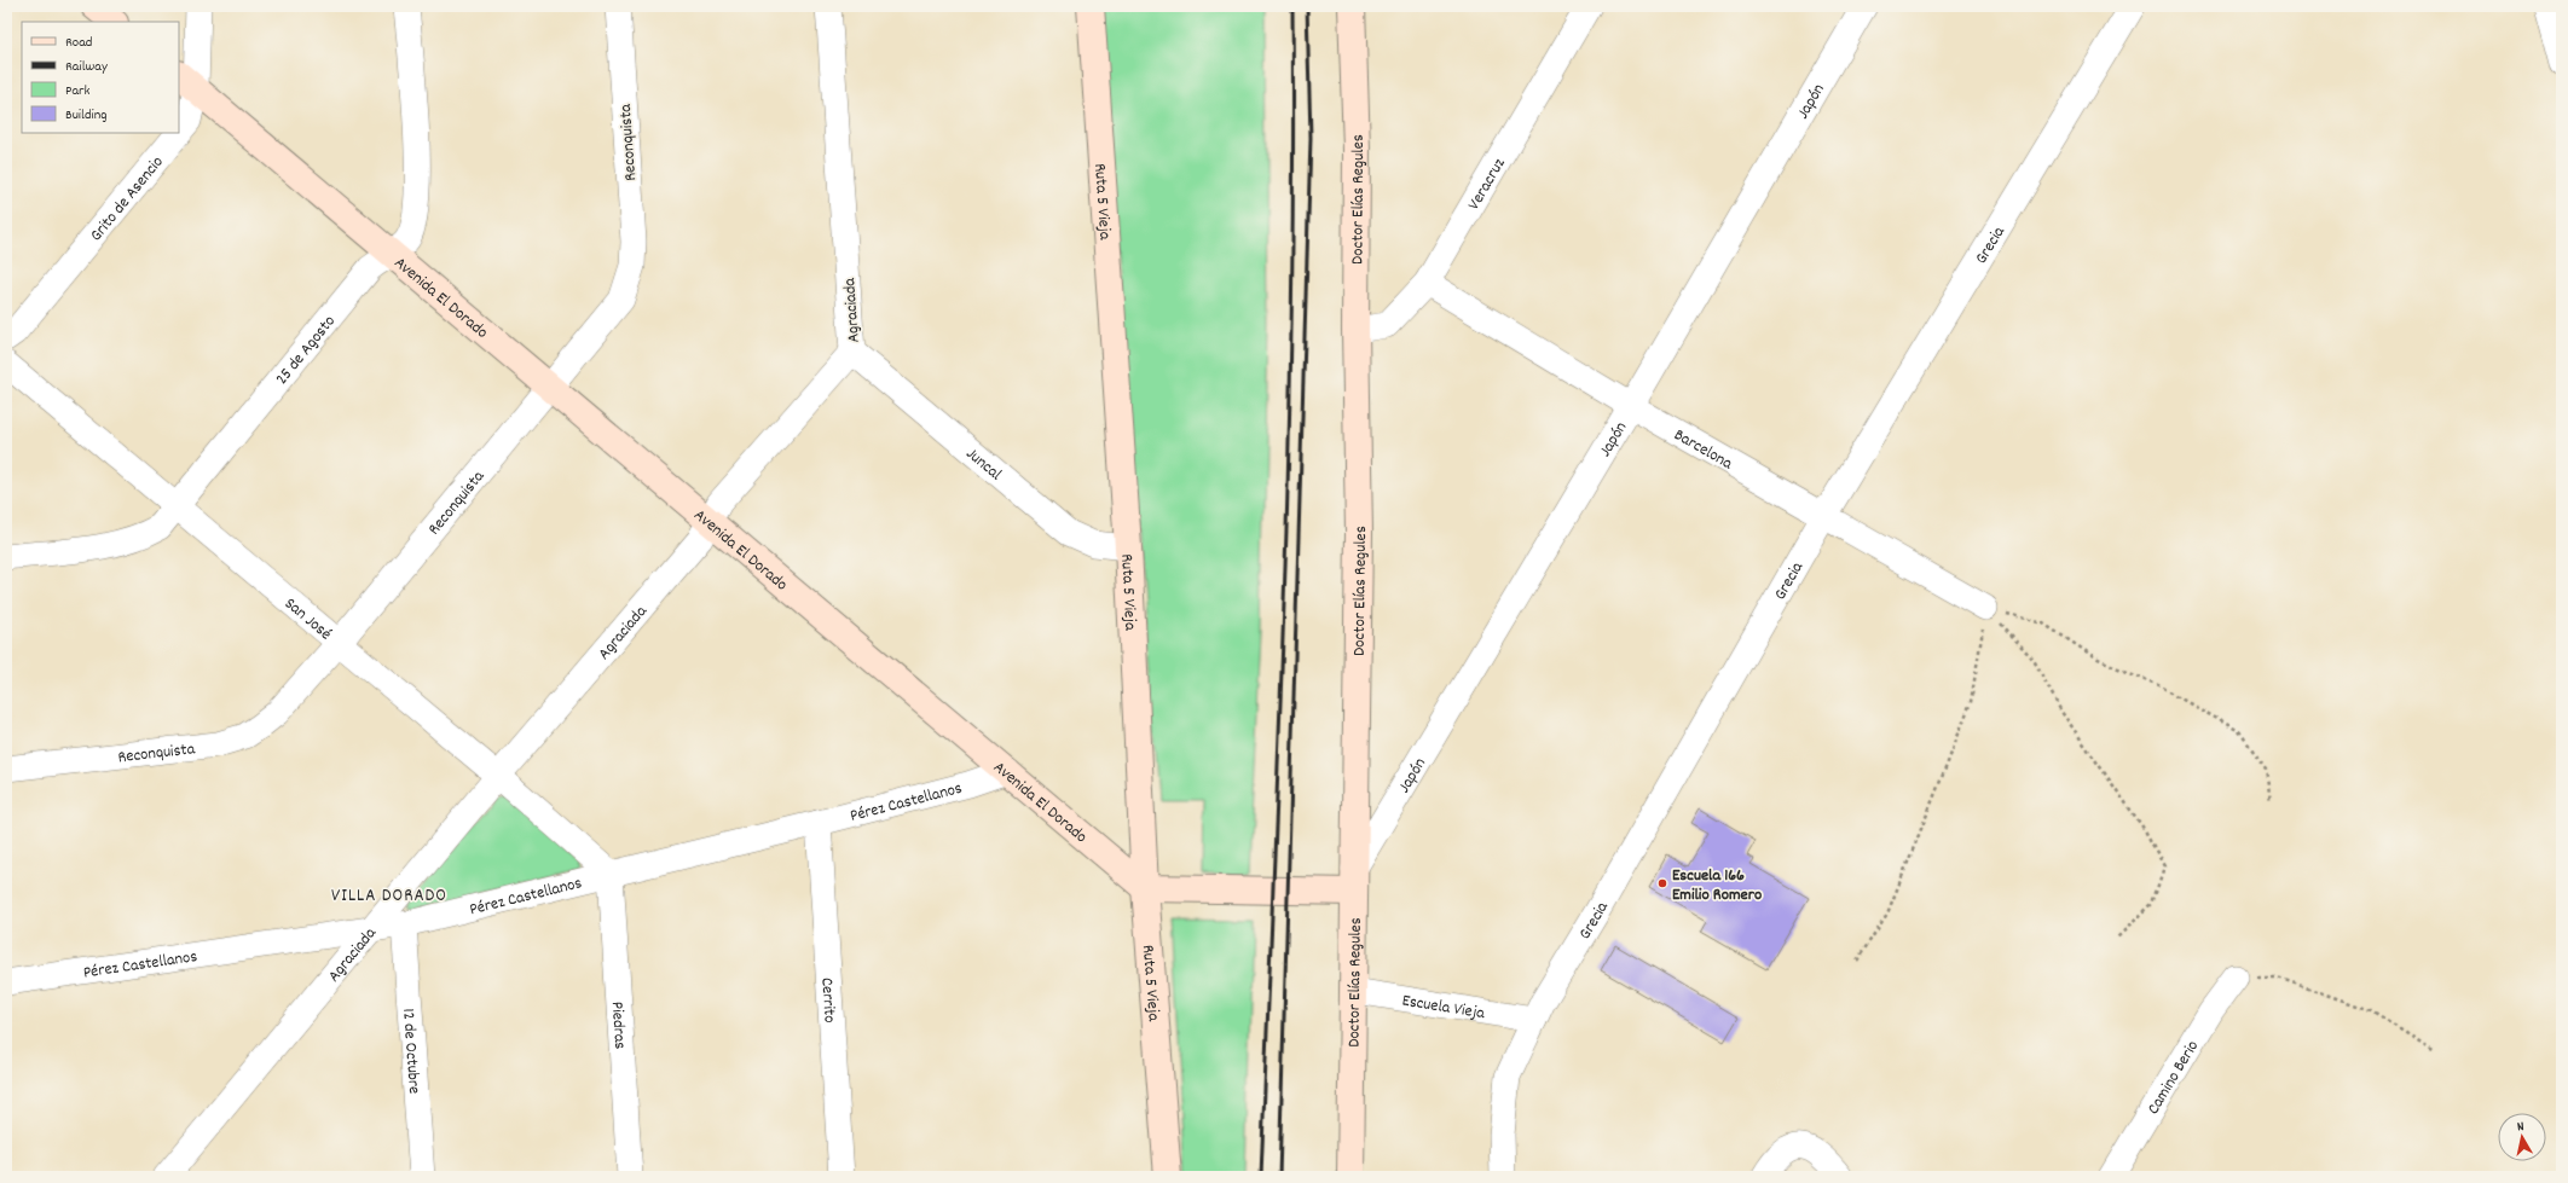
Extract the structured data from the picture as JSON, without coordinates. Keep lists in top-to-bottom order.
{
  "streets": {
    "street": [
      "Japón",
      "Reconquista",
      "Veracruz",
      "Grito de Asencio",
      "Ruta 5 Vieja",
      "Doctor Elías Regules",
      "Grecia",
      "Avenida El Dorado",
      "Agraciada",
      "25 de Agosto",
      "Barcelona",
      "Juncal",
      "San José",
      "Pérez Castellanos",
      "Cerrito",
      "Escuela Vieja",
      "Piedras",
      "12 de Octubre",
      "Camino Berio"
    ]
  },
  "crossings": [
    ["Japón", "Doctor Elías Regules"],
    ["Japón", "Barcelona"],
    ["Reconquista", "Avenida El Dorado"],
    ["Reconquista", "San José"],
    ["Veracruz", "Doctor Elías Regules"],
    ["Veracruz", "Barcelona"],
    ["Grito de Asencio", "Avenida El Dorado"],
    ["Ruta 5 Vieja", "Avenida El Dorado"],
    ["Ruta 5 Vieja", "Juncal"],
    ["Doctor Elías Regules", "Escuela Vieja"],
    ["Grecia", "Barcelona"],
    ["Grecia", "Escuela Vieja"],
    ["Avenida El Dorado", "Agraciada"],
    ["Avenida El Dorado", "25 de Agosto"],
    ["Avenida El Dorado", "Pérez Castellanos"],
    ["Agraciada", "Juncal"],
    ["Agraciada", "San José"],
    ["Agraciada", "Pérez Castellanos"],
    ["25 de Agosto", "San José"],
    ["San José", "Pérez Castellanos"],
    ["San José", "Piedras"],
    ["Pérez Castellanos", "Cerrito"],
    ["Pérez Castellanos", "Piedras"],
    ["Pérez Castellanos", "12 de Octubre"]
  ],
  "districts": ["VILLA DORADO"],
  "places": ["Escuela 166 Emilio Romero"],
  "legend": [
    "Road",
    "Railway",
    "Park",
    "Building"
  ],
  "north": "top"
}
